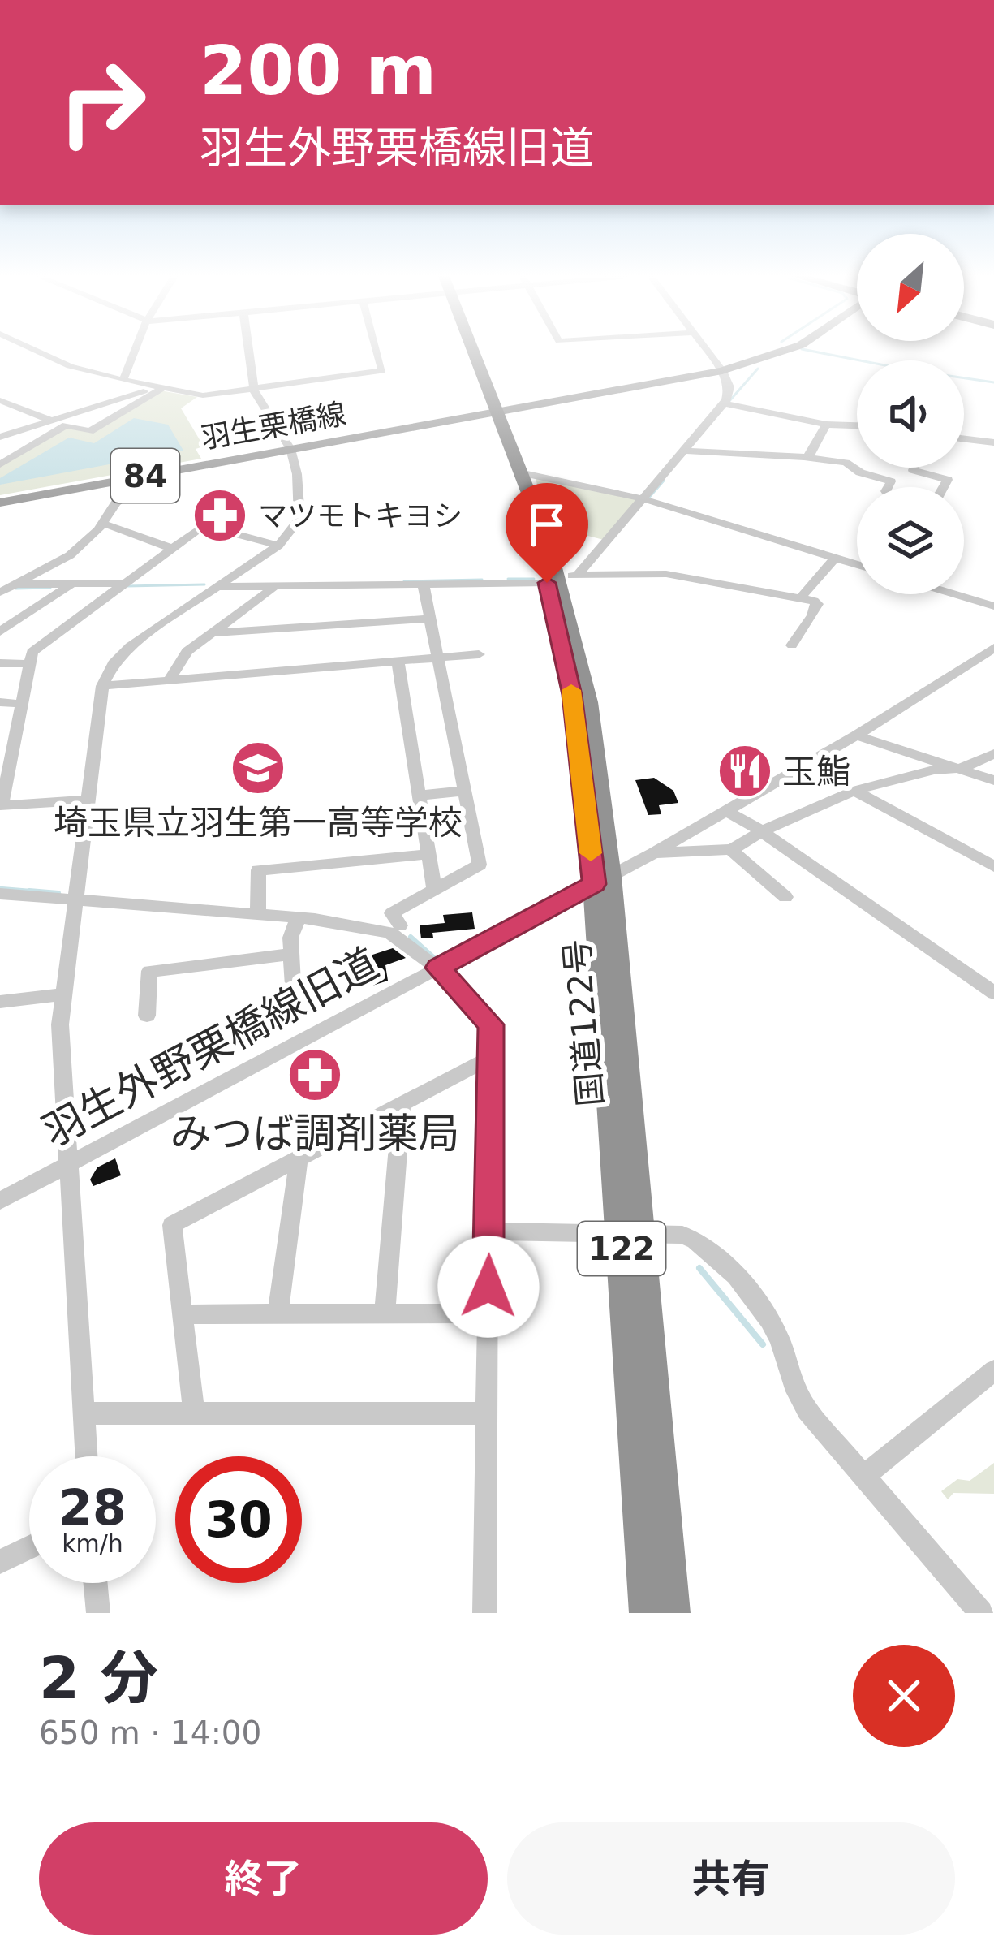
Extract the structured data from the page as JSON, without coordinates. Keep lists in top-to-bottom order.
{
  "streets": {
    "highway": ["国道122号", "122"],
    "main road": ["羽生栗橋線", "84"],
    "street": ["羽生外野栗橋線旧道"]
  },
  "crossings": [
    ["羽生栗橋線", "国道122号"],
    ["国道122号", "羽生外野栗橋線旧道"]
  ],
  "places": {
    "pharmacy": ["マツモトキヨシ", "みつば調剤薬局"],
    "school or university": ["埼玉県立羽生第一高等学校"],
    "restaurant": ["玉鮨"]
  },
  "north": "bottom left",
  "page": {
    "turn": ["200 m", "羽生外野栗橋線旧道"],
    "speed": "28 km/h",
    "limit": "30",
    "heading": ["2 分", "650 m · 14:00"],
    "buttons": ["終了", "共有"]
  }
}
